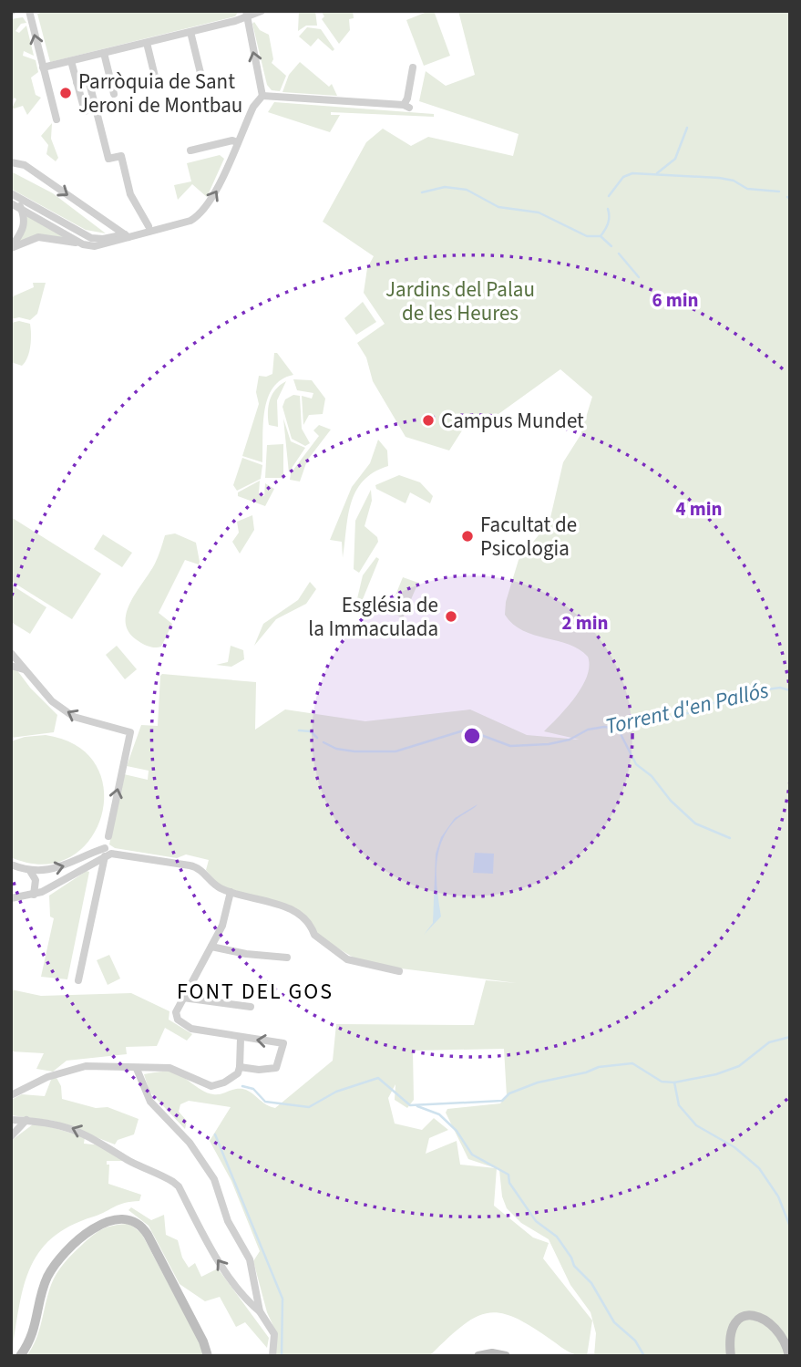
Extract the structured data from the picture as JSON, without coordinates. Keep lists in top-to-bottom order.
{
  "districts": ["FONT DEL GOS"],
  "water": ["Torrent d'en Pallós"],
  "parks": ["Jardins del Palau de les Heures"],
  "places": [
    "Parròquia de Sant Jeroni de Montbau",
    "Campus Mundet",
    "Facultat de Psicologia",
    "Església de la Immaculada"
  ],
  "rings": ["6 min", "4 min", "2 min"]
}
